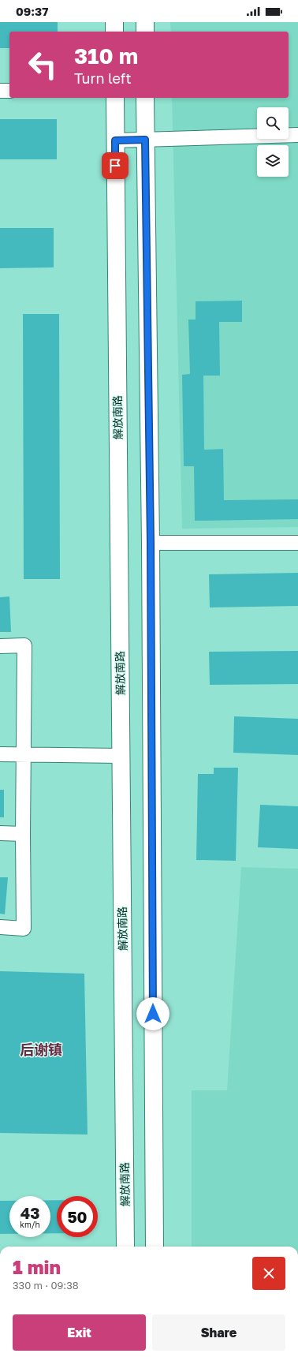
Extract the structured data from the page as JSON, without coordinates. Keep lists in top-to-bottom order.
{
  "streets": {
    "main road": ["解放南路"]
  },
  "districts": ["后谢镇"],
  "page": {
    "status": "09:37",
    "turn": ["310 m", "Turn left"],
    "speed": "43 km/h",
    "limit": "50",
    "heading": ["1 min", "330 m · 09:38"],
    "buttons": ["Exit", "Share"]
  }
}
